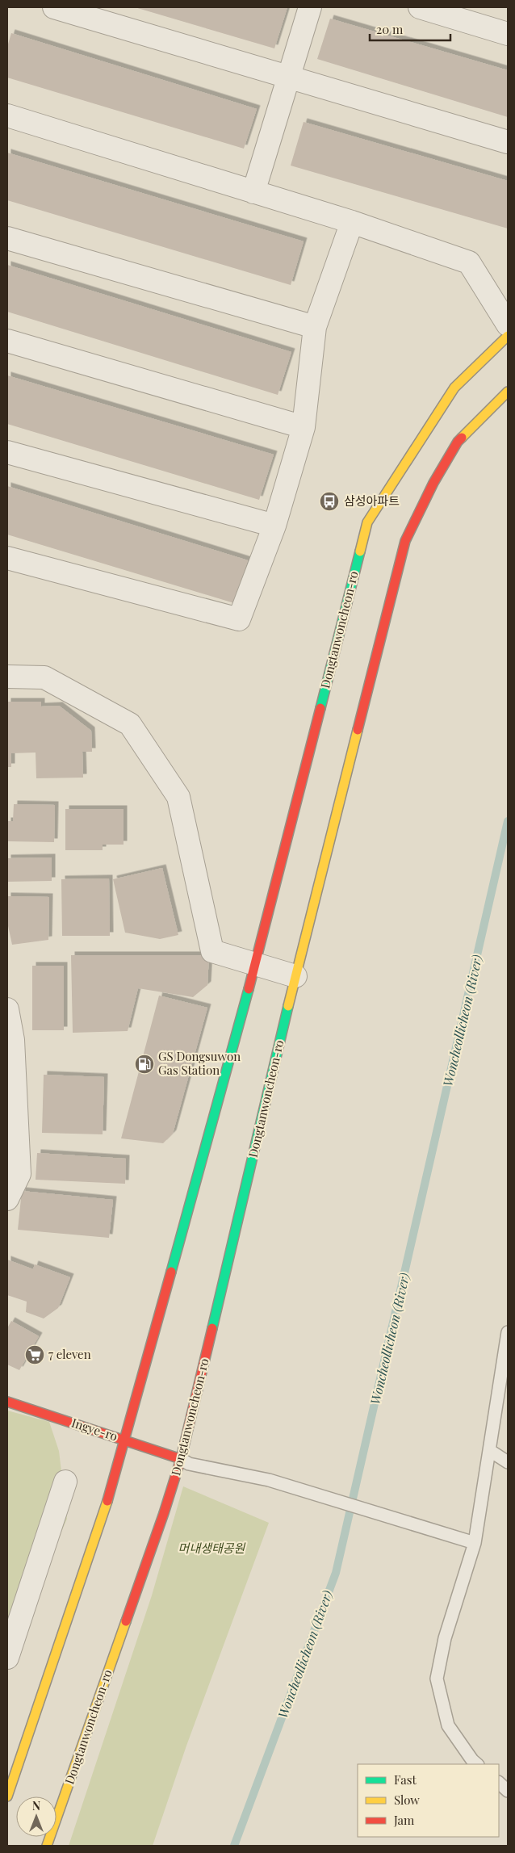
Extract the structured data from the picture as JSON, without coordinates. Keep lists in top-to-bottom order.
{
  "streets": {
    "main road": ["Dongtanwoncheon-ro", "Ingye-ro"]
  },
  "crossings": [
    ["Dongtanwoncheon-ro", "Ingye-ro"]
  ],
  "water": ["Woncheollicheon (River)"],
  "parks": ["머내생태공원"],
  "places": {
    "bus stop": ["삼성아파트"],
    "fuel station": ["GS Dongsuwon Gas Station"],
    "supermarket": ["7 eleven"]
  },
  "legend": ["Fast", "Slow", "Jam"],
  "scale_bar": "20 m",
  "north": "top"
}
